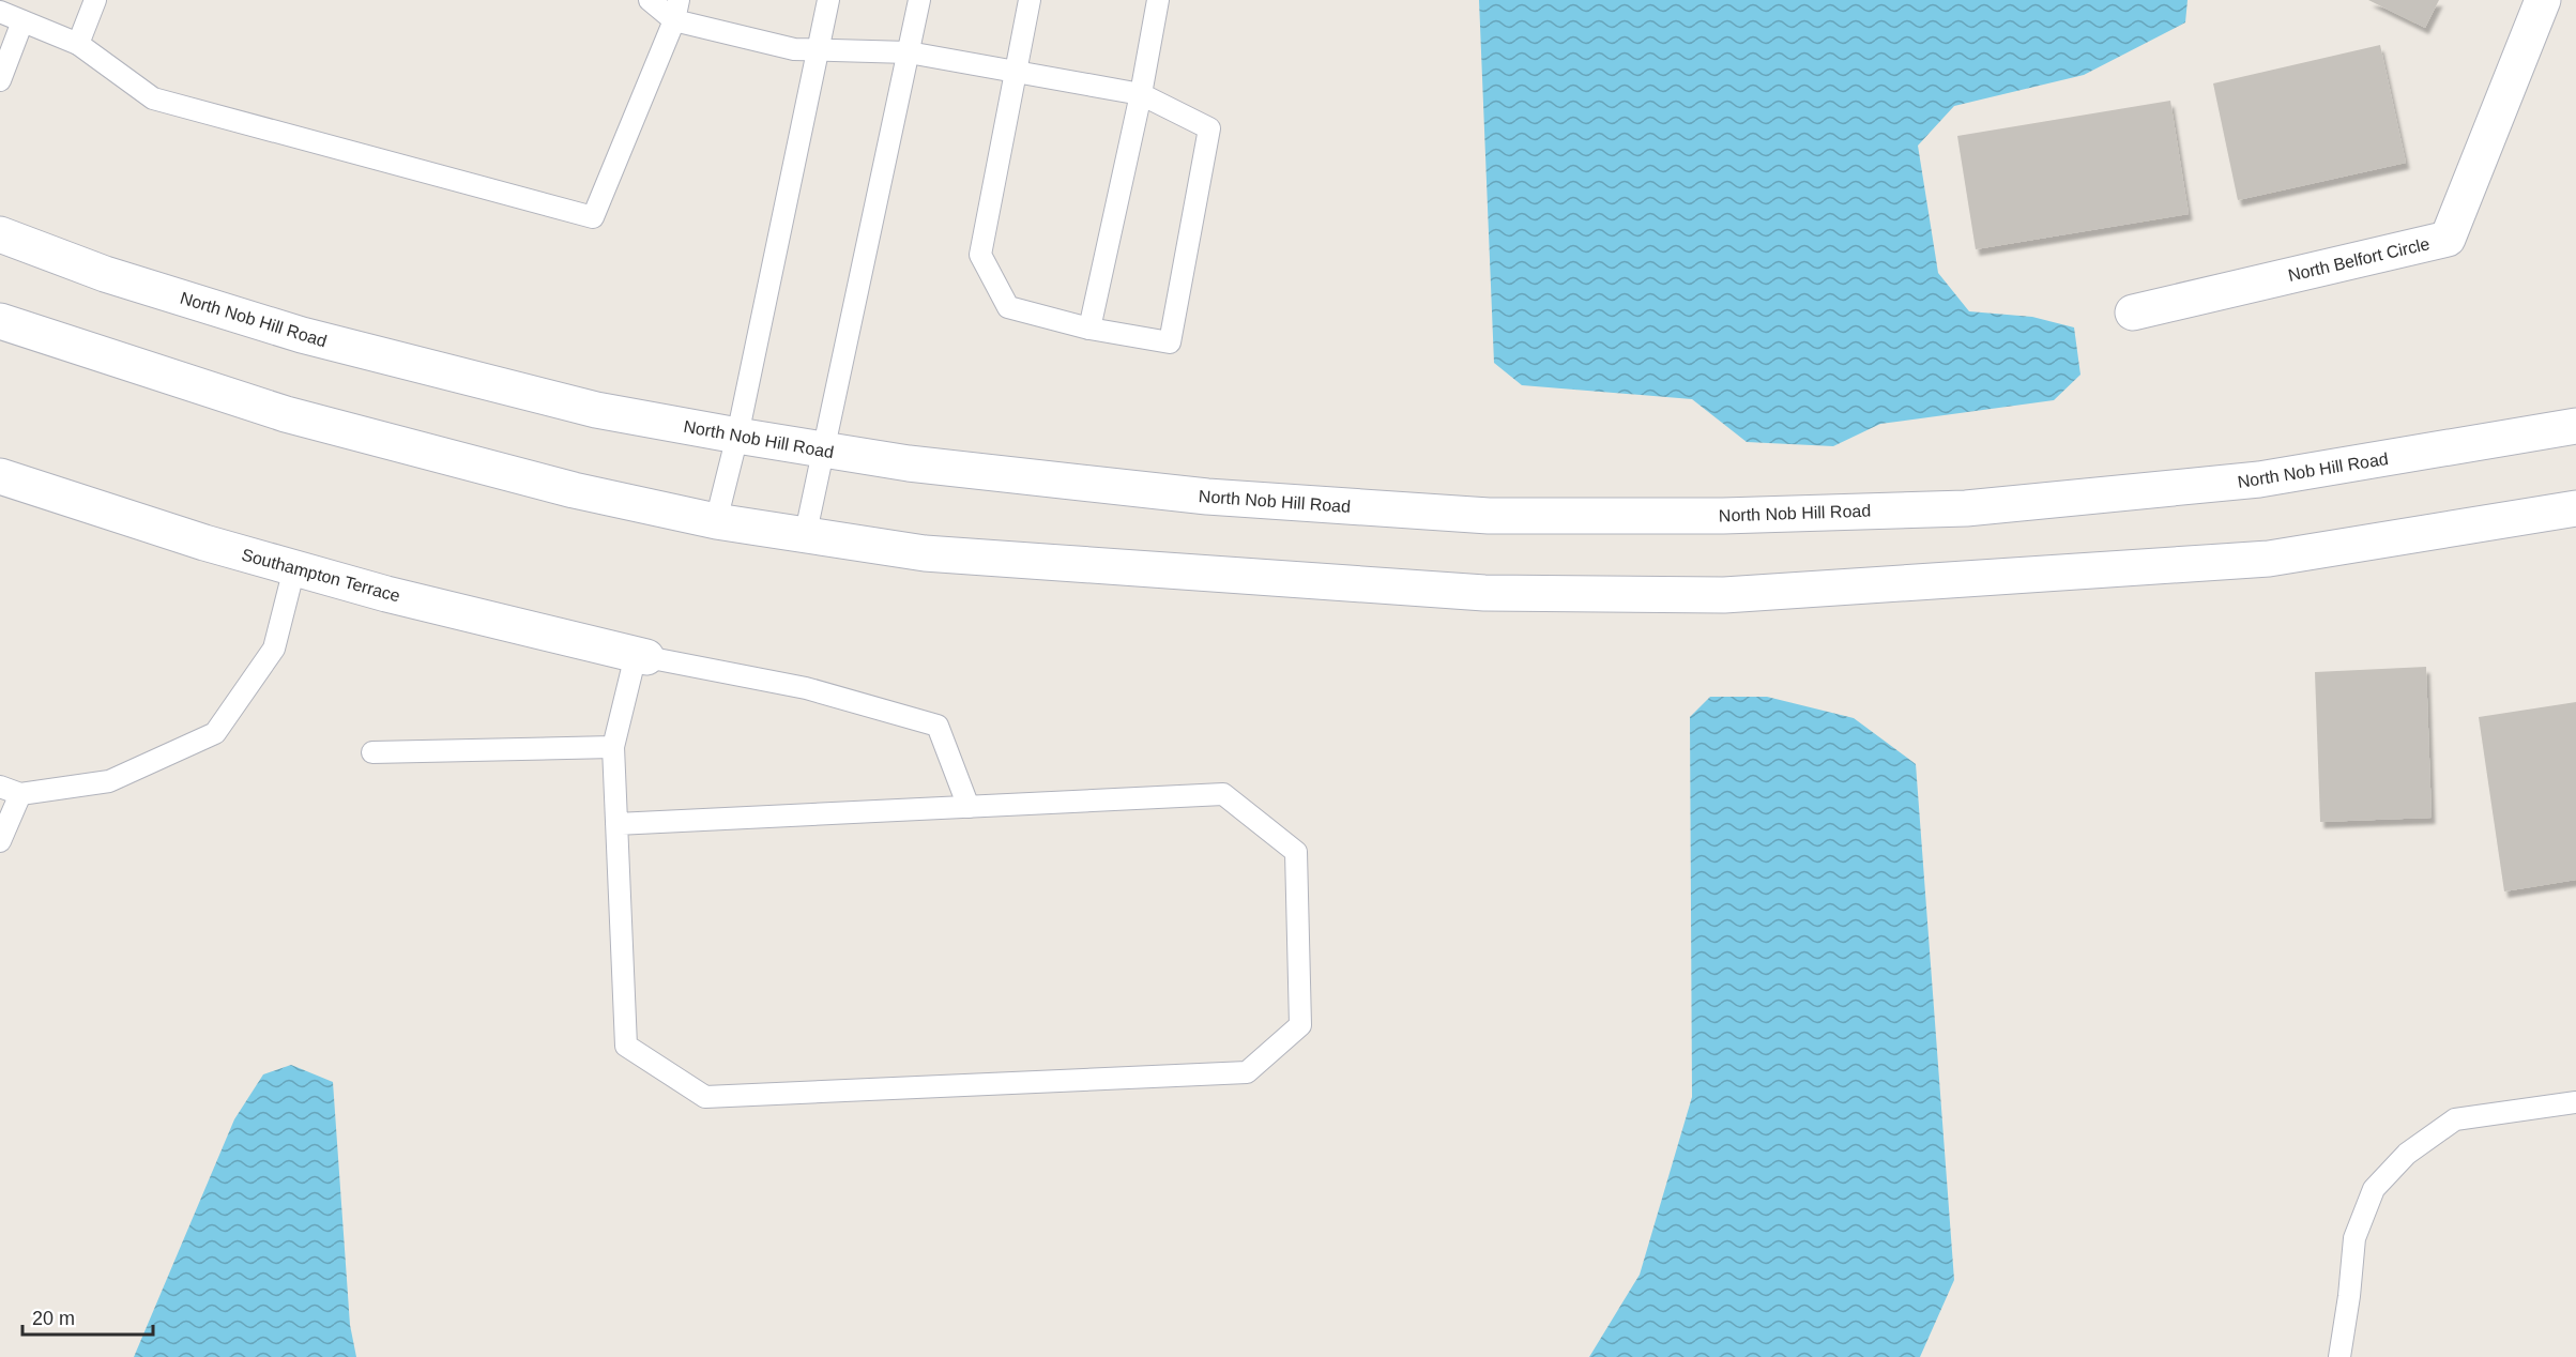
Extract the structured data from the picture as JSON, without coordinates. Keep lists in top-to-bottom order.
{
  "streets": {
    "main road": ["North Belfort Circle", "North Nob Hill Road", "Southampton Terrace"]
  },
  "scale_bar": "20 m"
}
